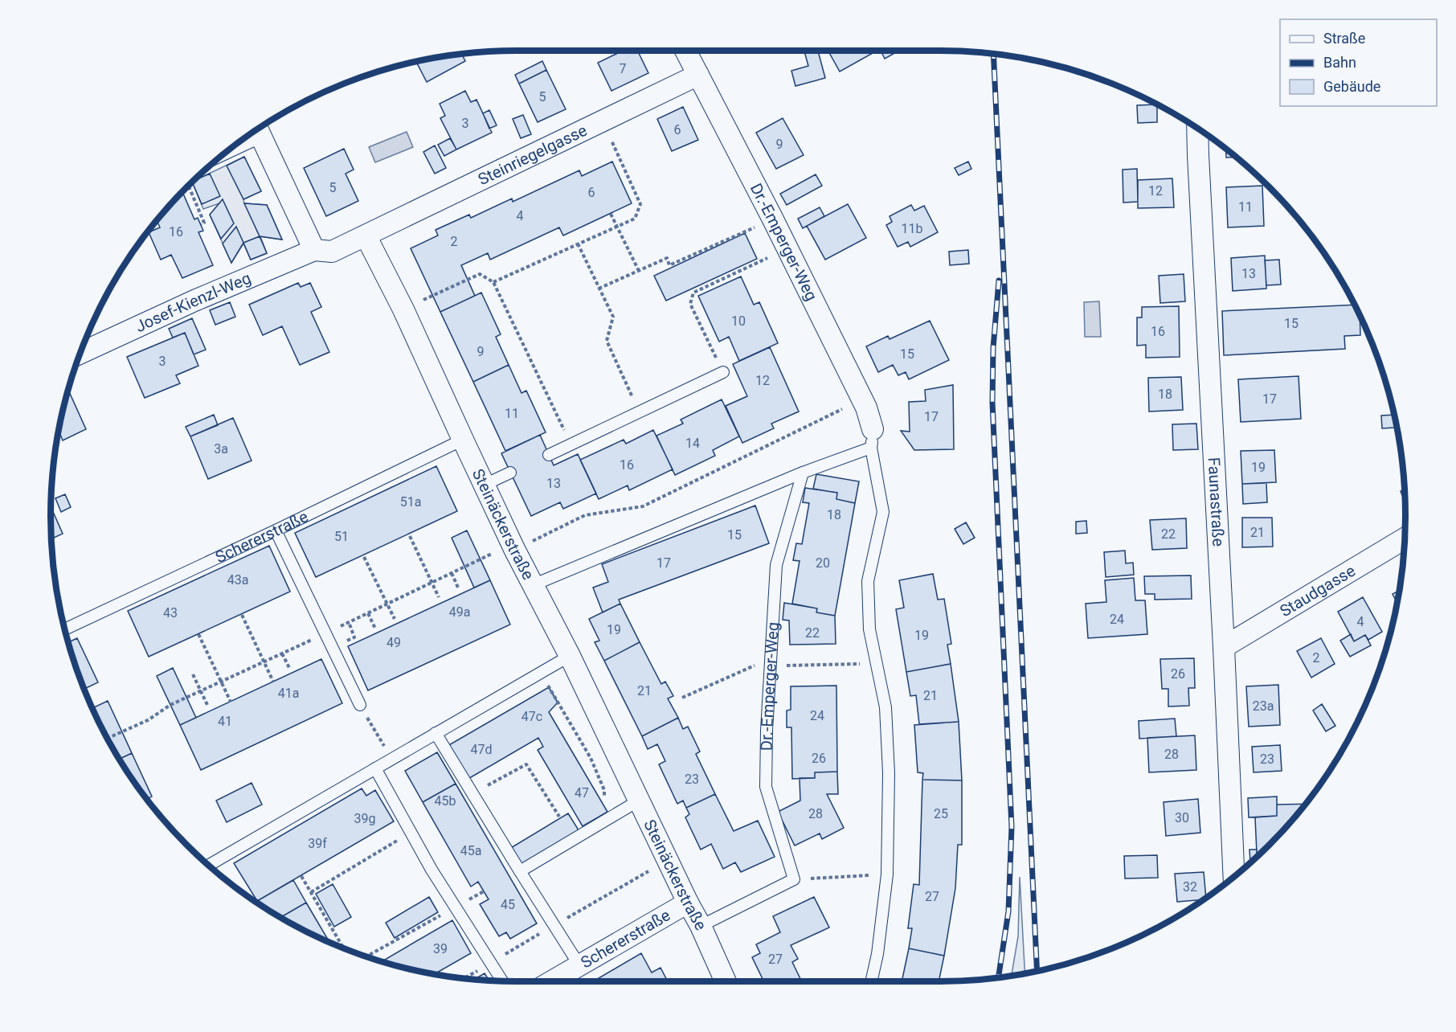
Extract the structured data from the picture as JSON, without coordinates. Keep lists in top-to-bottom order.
{
  "streets": {
    "street": [
      "Steinriegelgasse",
      "Dr.-Emperger-Weg",
      "Josef-Kienzl-Weg",
      "Faunastraße",
      "Steinäckerstraße",
      "Schererstraße",
      "Staudgasse"
    ]
  },
  "crossings": [
    ["Steinriegelgasse", "Dr.-Emperger-Weg"],
    ["Steinriegelgasse", "Steinäckerstraße"],
    ["Faunastraße", "Staudgasse"],
    ["Steinäckerstraße", "Schererstraße"]
  ],
  "house_numbers": [
    "7",
    "5",
    "3",
    "6",
    "9",
    "5",
    "12",
    "6",
    "11",
    "4",
    "11b",
    "16",
    "2",
    "13",
    "10",
    "15",
    "16",
    "9",
    "15",
    "3",
    "12",
    "18",
    "17",
    "11",
    "17",
    "14",
    "3a",
    "16",
    "19",
    "13",
    "51a",
    "18",
    "21",
    "22",
    "15",
    "51",
    "17",
    "20",
    "43a",
    "49a",
    "43",
    "24",
    "4",
    "19",
    "22",
    "19",
    "49",
    "2",
    "26",
    "21",
    "41a",
    "21",
    "23a",
    "24",
    "47c",
    "41",
    "47d",
    "28",
    "26",
    "23",
    "23",
    "47",
    "45b",
    "28",
    "25",
    "30",
    "39g",
    "39f",
    "45a",
    "32",
    "27",
    "45",
    "39",
    "27"
  ],
  "legend": ["Straße", "Bahn", "Gebäude"]
}
